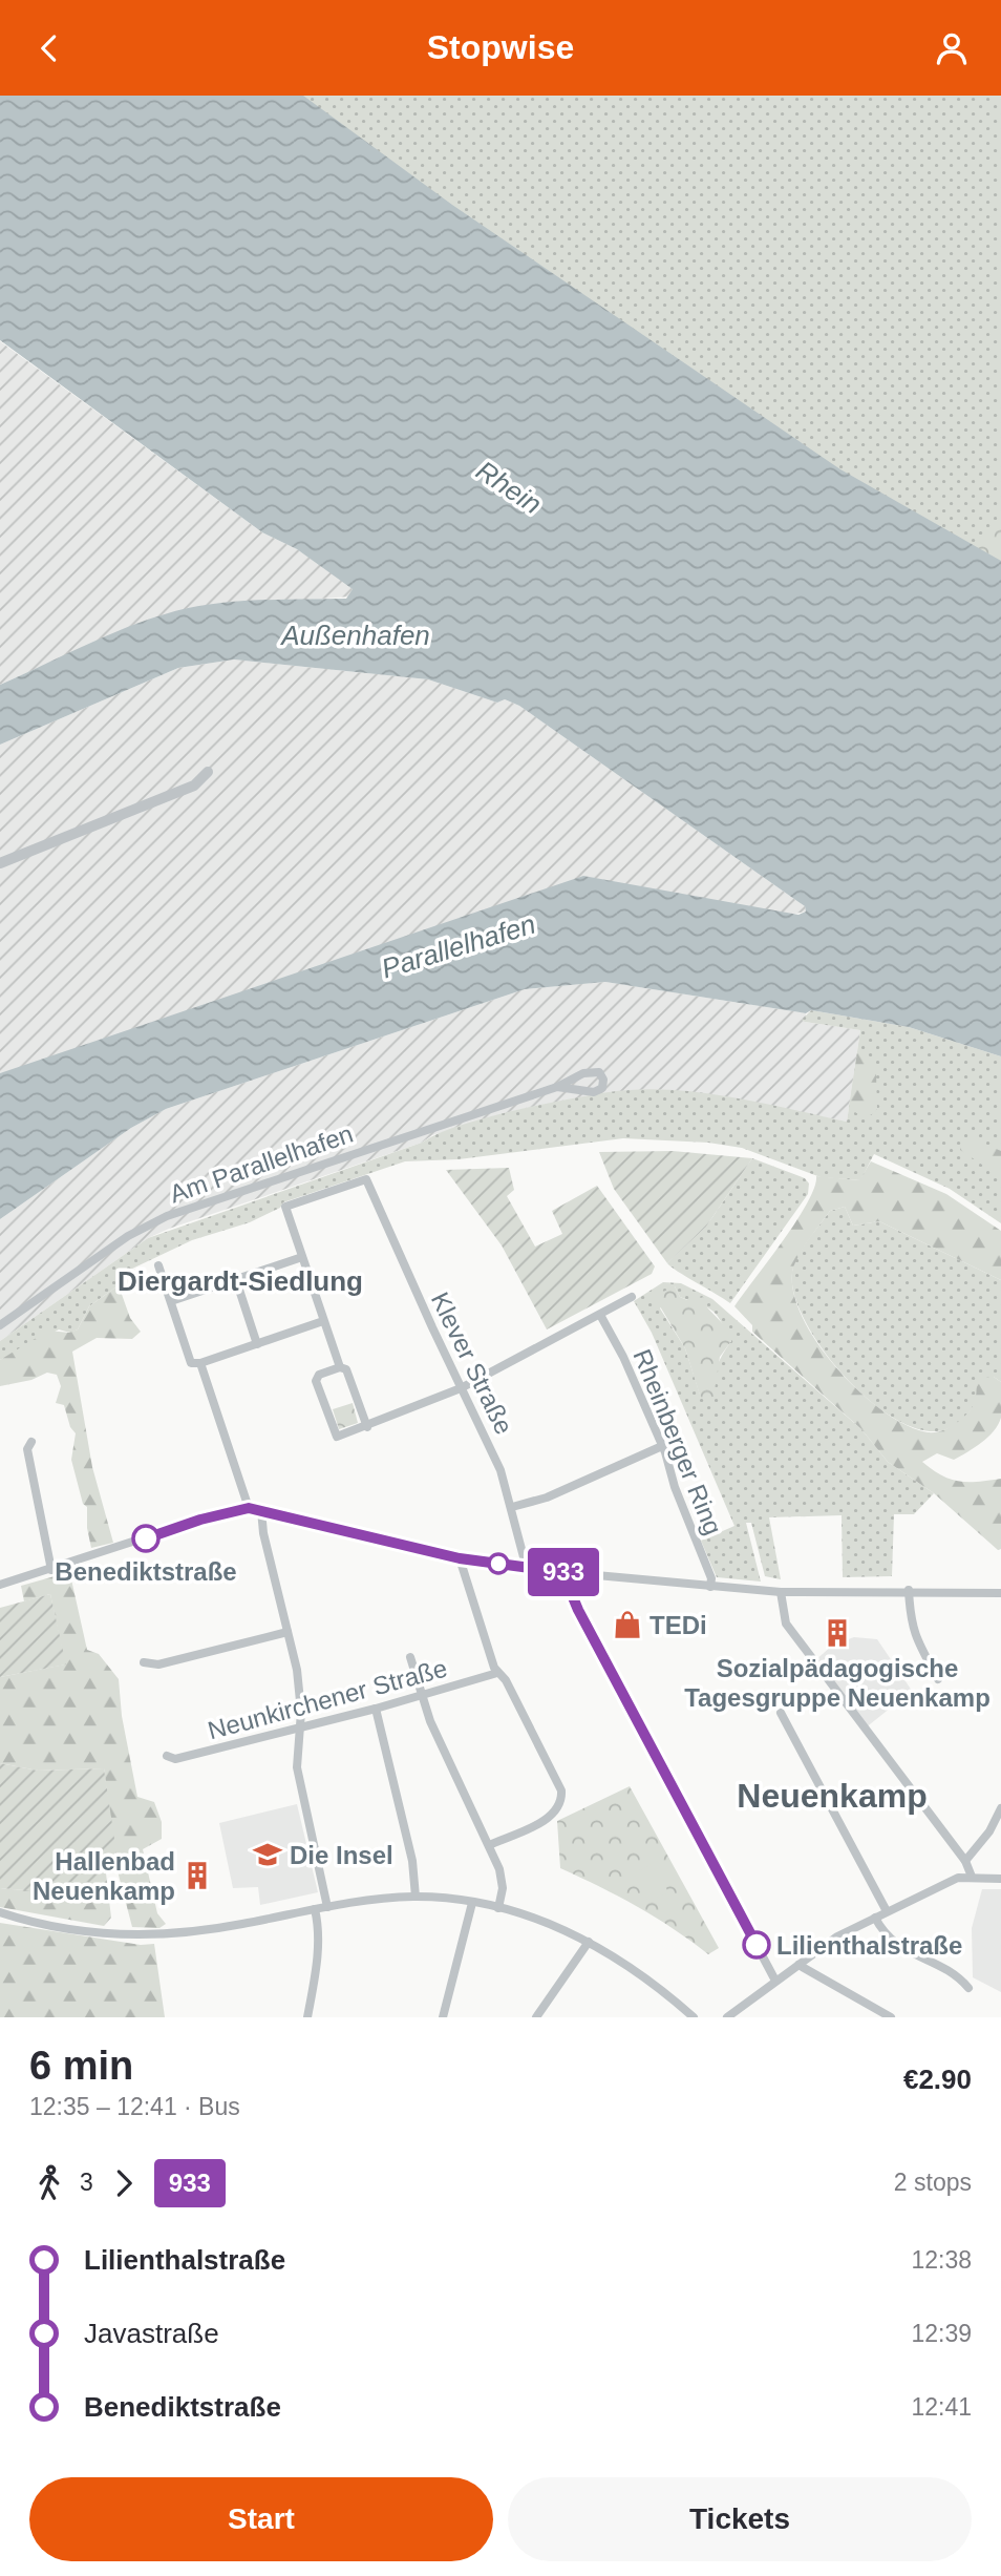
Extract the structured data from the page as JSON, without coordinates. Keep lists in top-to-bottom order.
{
  "streets": {
    "street": [
      "Am Parallelhafen",
      "Klever Straße",
      "Rheinberger Ring",
      "Neunkirchener Straße"
    ]
  },
  "districts": ["Diergardt-Siedlung", "Neuenkamp"],
  "water": ["Rhein", "Außenhafen", "Parallelhafen"],
  "places": {
    "other": ["Benediktstraße", "Lilienthalstraße"],
    "shop": ["TEDi"],
    "building": ["Sozialpädagogische Tagesgruppe Neuenkamp", "Hallenbad Neuenkamp"],
    "school or university": ["Die Insel"]
  },
  "lines": ["bus line 933"],
  "page": {
    "header": "Stopwise",
    "on_map": "933",
    "heading": ["6 min", "12:35 – 12:41 · Bus", "€2.90"],
    "legs": ["3", "933", "2 stops"],
    "list": [
      {
        "name": "Lilienthalstraße",
        "value": "12:38"
      },
      {
        "name": "Javastraße",
        "value": "12:39"
      },
      {
        "name": "Benediktstraße",
        "value": "12:41"
      }
    ],
    "buttons": ["Start", "Tickets"]
  }
}
